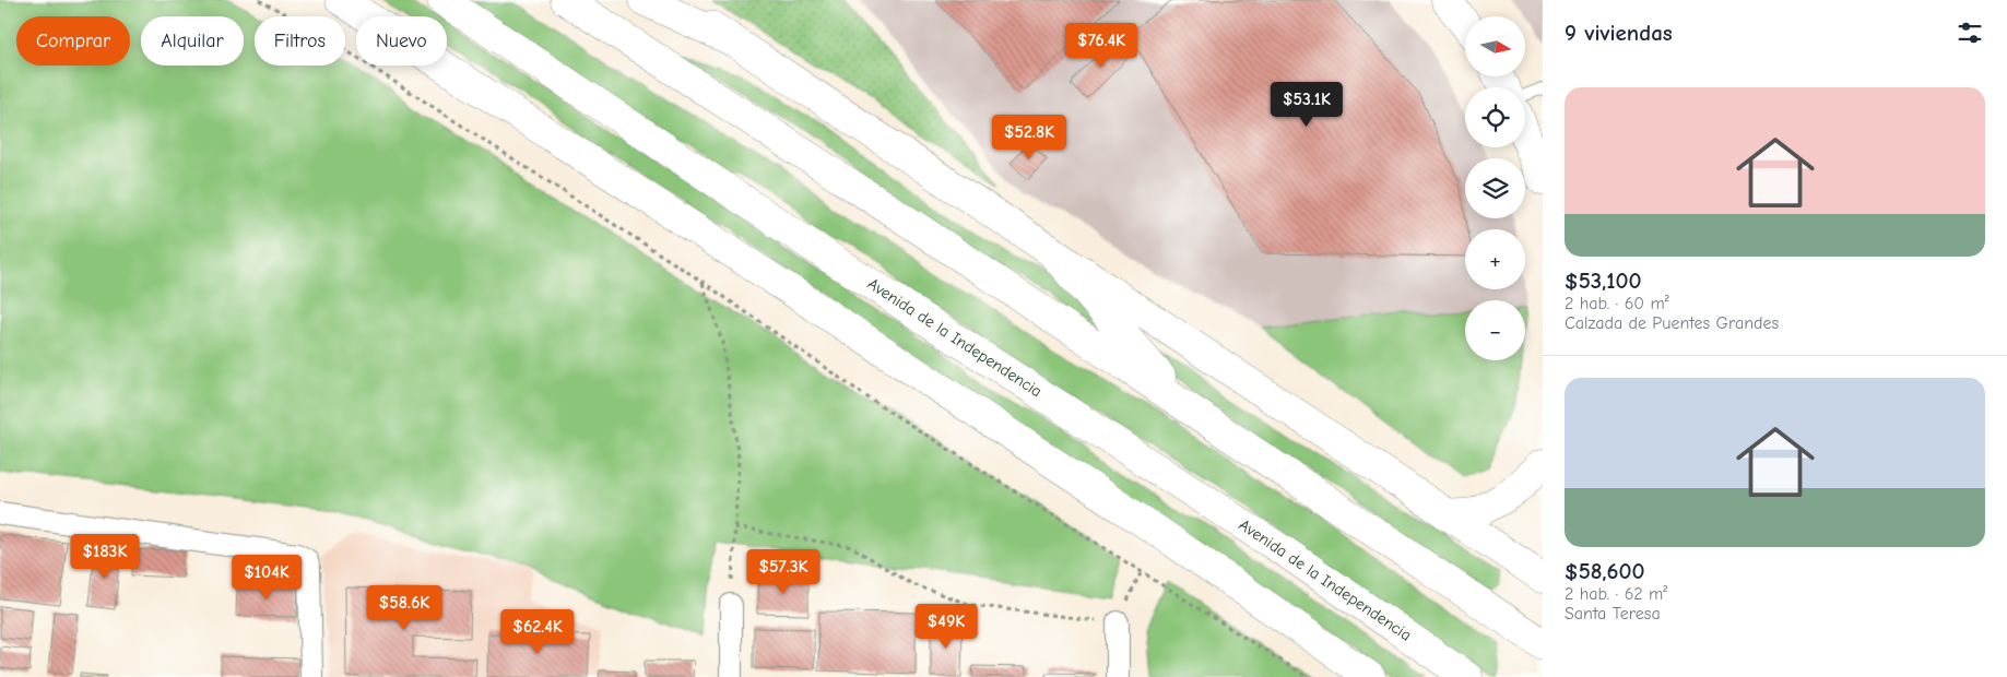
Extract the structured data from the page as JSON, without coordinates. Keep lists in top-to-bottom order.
{
  "streets": {
    "main road": ["Avenida de la Independencia"]
  },
  "north": "right",
  "page": {
    "heading": "9 viviendas",
    "map_buttons": ["+", "−"],
    "chip": [
      "Comprar",
      "Alquilar",
      "Filtros",
      "Nuevo"
    ],
    "price": [
      "$76.4K",
      "$53.1K",
      "$52.8K",
      "$183K",
      "$57.3K",
      "$104K",
      "$58.6K",
      "$49K",
      "$62.4K"
    ],
    "list": [
      {
        "name": "$53,100",
        "note": "2 hab. · 60 m² · Calzada de Puentes Grandes"
      },
      {
        "name": "$58,600",
        "note": "2 hab. · 62 m² · Santa Teresa"
      }
    ]
  }
}
